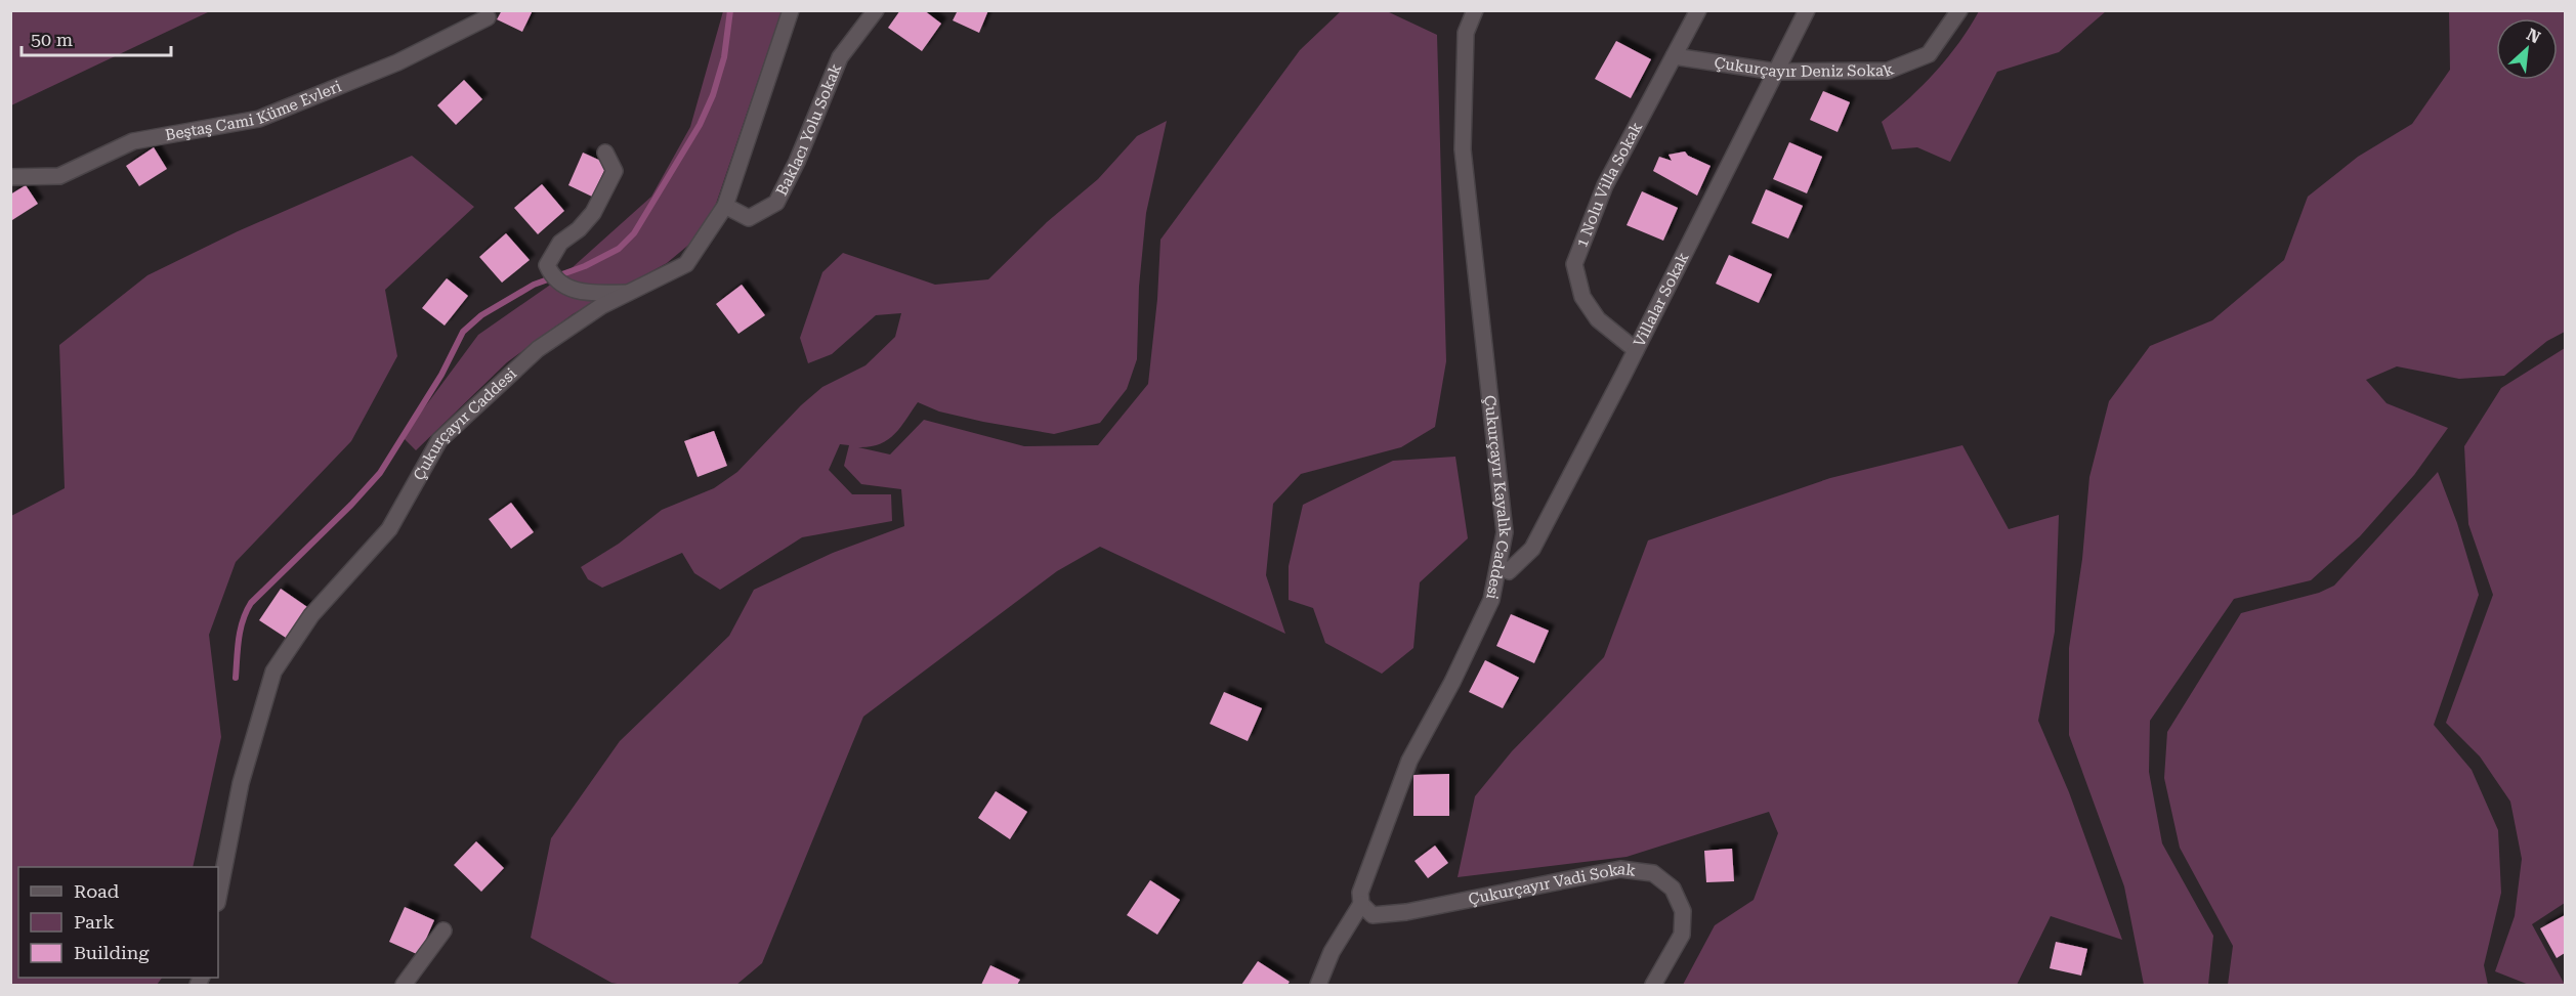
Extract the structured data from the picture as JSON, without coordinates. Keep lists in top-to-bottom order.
{
  "streets": {
    "street": [
      "Çukurçayır Deniz Sokak",
      "Beştaş Cami Küme Evleri",
      "Baklacı Yolu Sokak",
      "1 Nolu Villa Sokak",
      "Villalar Sokak",
      "Çukurçayır Caddesi",
      "Çukurçayır Kayalık Caddesi",
      "Çukurçayır Vadi Sokak"
    ]
  },
  "crossings": [
    ["Çukurçayır Deniz Sokak", "1 Nolu Villa Sokak"],
    ["Çukurçayır Deniz Sokak", "Villalar Sokak"],
    ["Baklacı Yolu Sokak", "Çukurçayır Caddesi"],
    ["1 Nolu Villa Sokak", "Villalar Sokak"],
    ["Villalar Sokak", "Çukurçayır Kayalık Caddesi"],
    ["Çukurçayır Kayalık Caddesi", "Çukurçayır Vadi Sokak"]
  ],
  "legend": ["Road", "Park", "Building"],
  "scale_bar": "50 m",
  "north": "top right"
}
